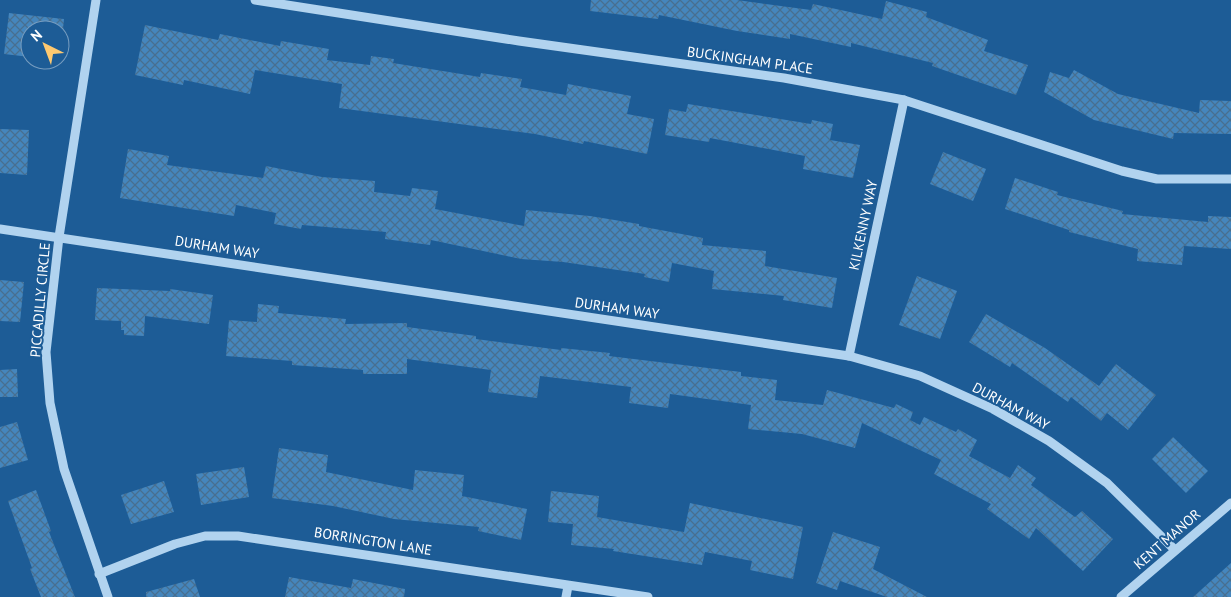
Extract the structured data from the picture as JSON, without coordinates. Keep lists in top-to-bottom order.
{
  "streets": {
    "street": [
      "BUCKINGHAM PLACE",
      "KILKENNY WAY",
      "DURHAM WAY",
      "PICCADILLY CIRCLE",
      "KENT MANOR",
      "BORRINGTON LANE"
    ]
  },
  "crossings": [
    ["BUCKINGHAM PLACE", "KILKENNY WAY"],
    ["KILKENNY WAY", "DURHAM WAY"],
    ["DURHAM WAY", "PICCADILLY CIRCLE"],
    ["DURHAM WAY", "KENT MANOR"],
    ["PICCADILLY CIRCLE", "BORRINGTON LANE"]
  ],
  "north": "top left"
}
